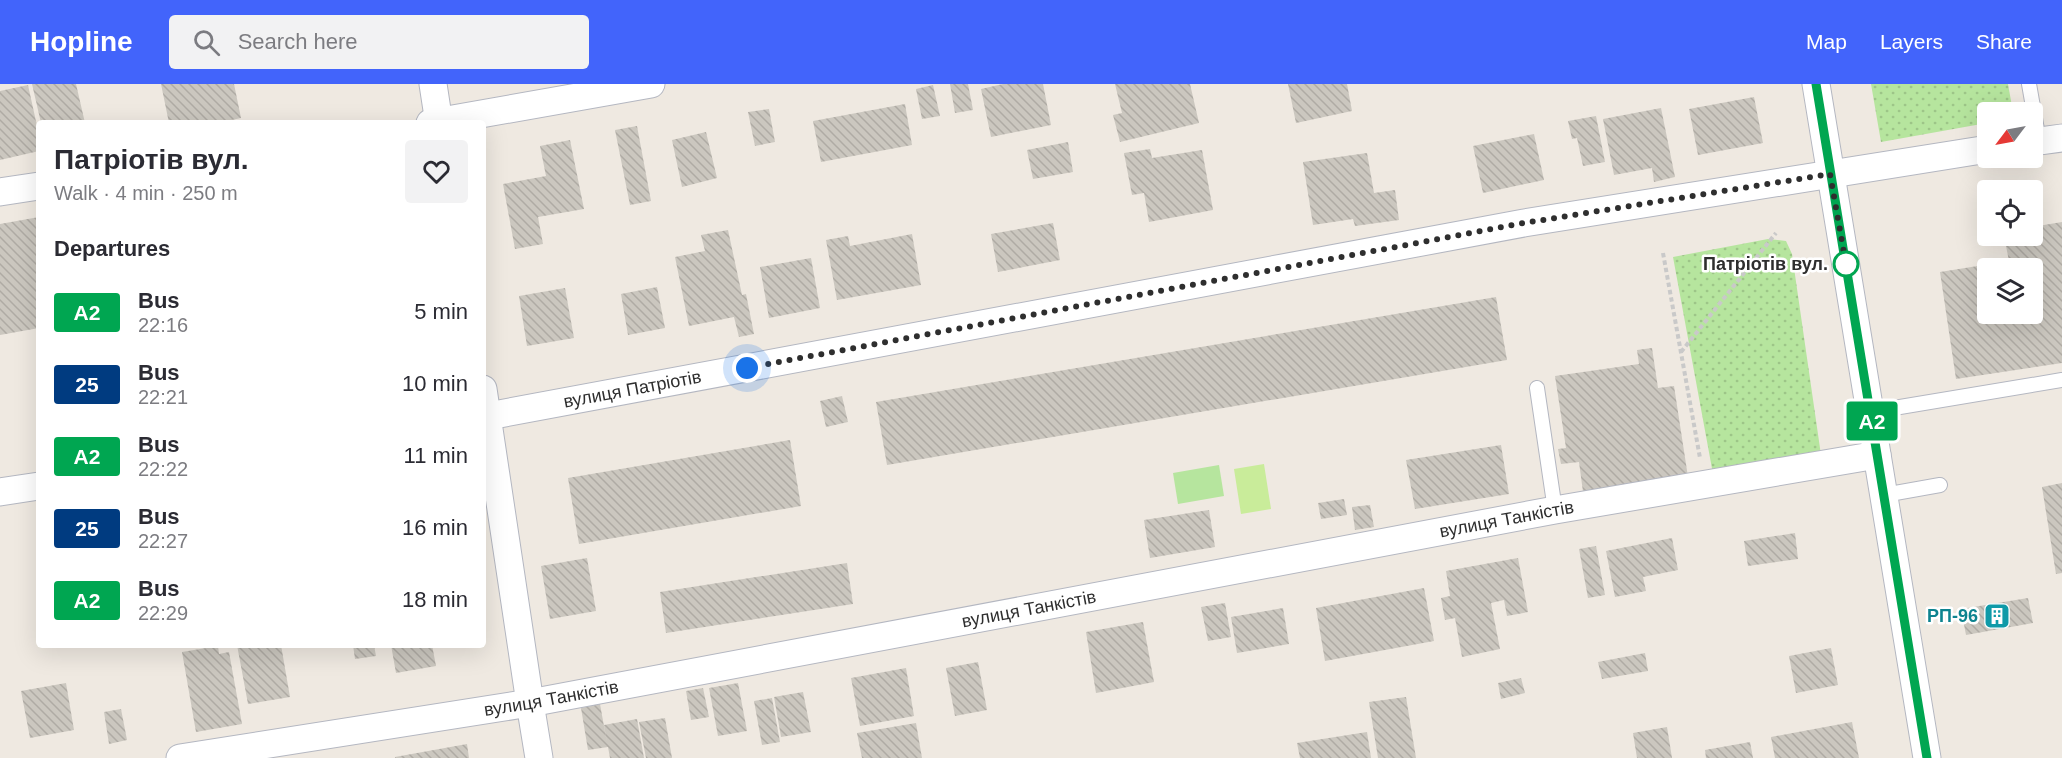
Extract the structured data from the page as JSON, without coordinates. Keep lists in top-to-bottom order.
{
  "streets": {
    "street": ["вулиця Патріотів", "вулиця Танкістів"]
  },
  "places": {
    "other": ["Патріотів вул."],
    "building": ["РП-96"]
  },
  "lines": ["bus line А2"],
  "north": "bottom left",
  "page": {
    "header": "Hopline",
    "search": "Search here",
    "nav": ["Map", "Layers", "Share"],
    "on_map": "А2",
    "heading": [
      ["Патріотів вул.", "Walk · 4 min · 250 m"],
      "Departures"
    ],
    "list": [
      {
        "mark": "А2",
        "name": "Bus",
        "note": "22:16",
        "value": "5 min"
      },
      {
        "mark": "25",
        "name": "Bus",
        "note": "22:21",
        "value": "10 min"
      },
      {
        "mark": "А2",
        "name": "Bus",
        "note": "22:22",
        "value": "11 min"
      },
      {
        "mark": "25",
        "name": "Bus",
        "note": "22:27",
        "value": "16 min"
      },
      {
        "mark": "А2",
        "name": "Bus",
        "note": "22:29",
        "value": "18 min"
      }
    ]
  }
}
